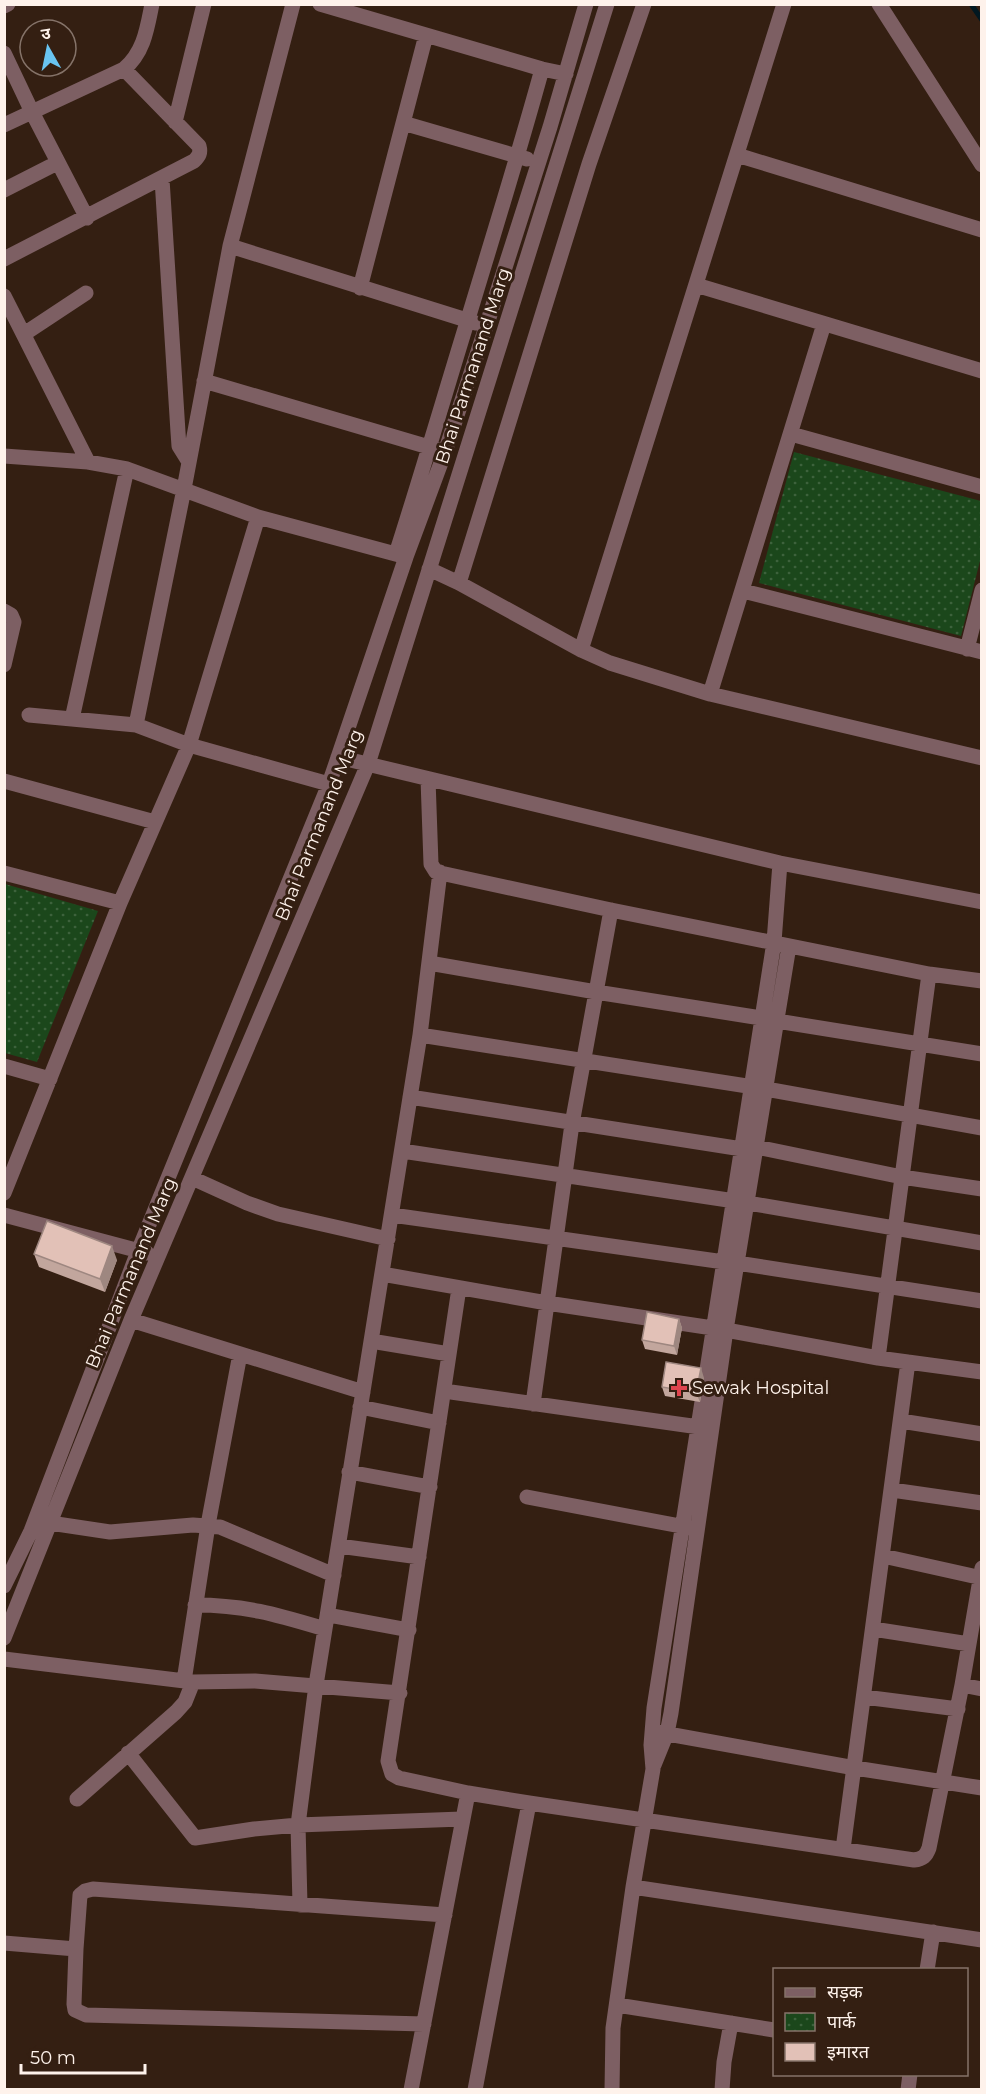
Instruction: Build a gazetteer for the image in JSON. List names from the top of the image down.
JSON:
{
  "streets": {
    "street": ["Bhai Parmanand Marg"]
  },
  "places": {
    "health": ["Sewak Hospital"]
  },
  "legend": ["सड़क", "पार्क", "इमारत"],
  "scale_bar": "50 m",
  "north": "top"
}
